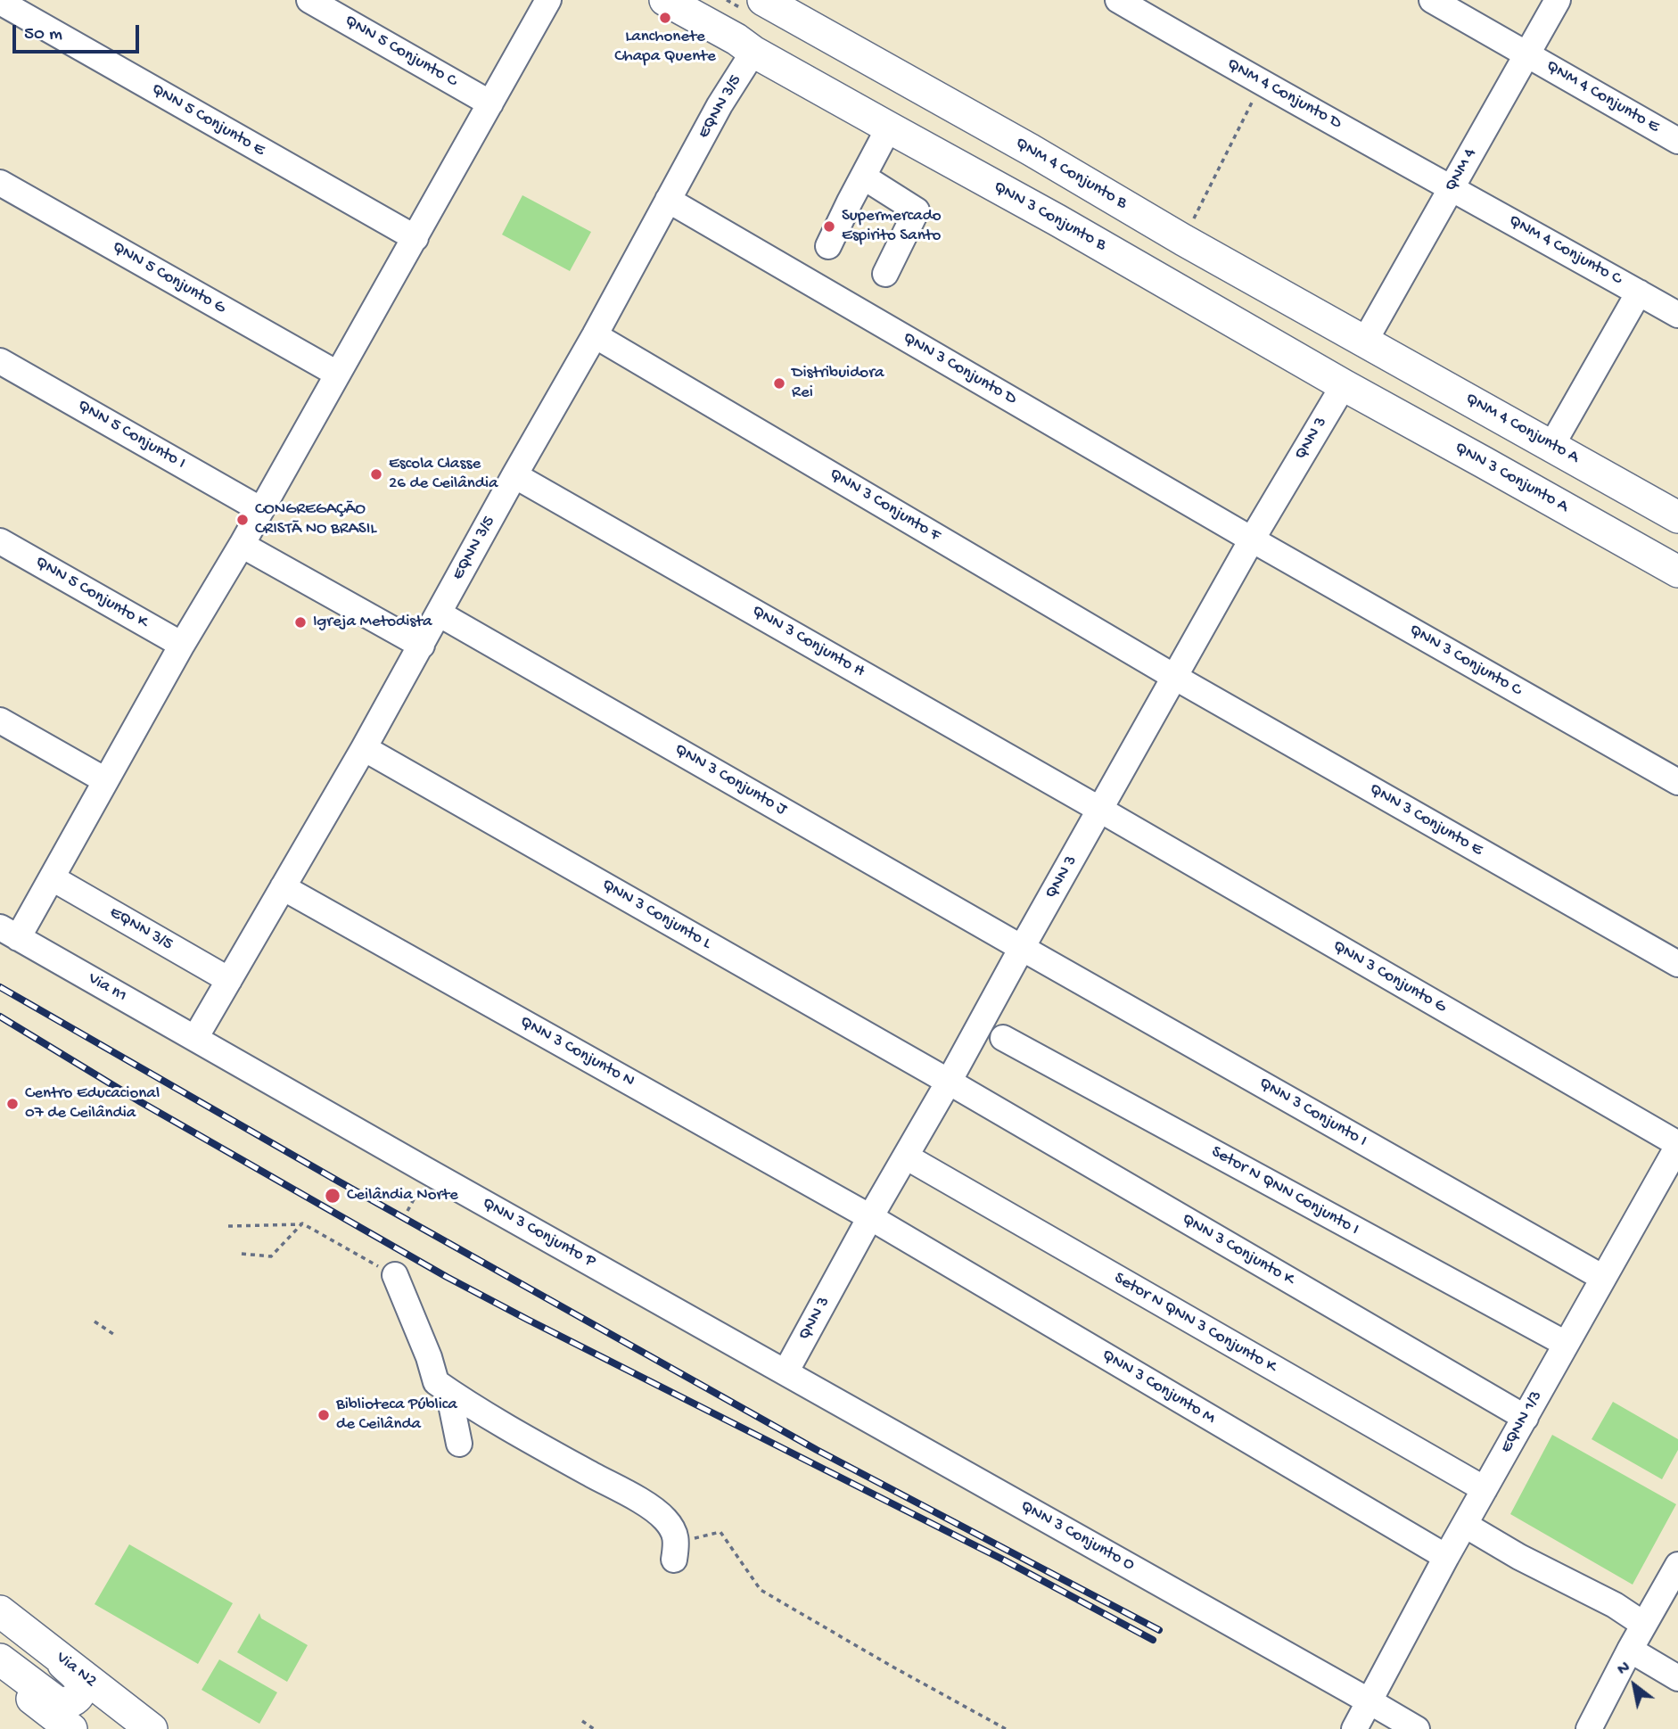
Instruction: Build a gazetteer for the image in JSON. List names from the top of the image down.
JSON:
{
  "streets": {
    "main road": [
      "QNM 4 Conjunto B",
      "QNN 3 Conjunto B",
      "QNM 4 Conjunto A",
      "QNN 3 Conjunto A",
      "Via N2"
    ],
    "street": [
      "QNN 5 Conjunto C",
      "QNM 4 Conjunto D",
      "QNM 4 Conjunto E",
      "EQNN 3/5",
      "QNN 5 Conjunto E",
      "QNM 4",
      "QNM 4 Conjunto C",
      "QNN 5 Conjunto G",
      "QNN 3 Conjunto D",
      "QNN 5 Conjunto I",
      "QNN 3",
      "QNN 3 Conjunto F",
      "QNN 5 Conjunto K",
      "QNN 3 Conjunto H",
      "QNN 3 Conjunto C",
      "QNN 3 Conjunto J",
      "QNN 3 Conjunto E",
      "QNN 3 Conjunto L",
      "QNN 3 Conjunto G",
      "Via n1",
      "QNN 3 Conjunto N",
      "QNN 3 Conjunto I",
      "Setor N QNN Conjunto I",
      "QNN 3 Conjunto P",
      "QNN 3 Conjunto K",
      "Setor N QNN 3 Conjunto K",
      "QNN 3 Conjunto M",
      "EQNN 1/3",
      "QNN 3 Conjunto O"
    ]
  },
  "crossings": [
    ["QNM 4 Conjunto D", "QNM 4"],
    ["QNM 4 Conjunto D", "QNM 4 Conjunto C"],
    ["QNM 4 Conjunto E", "QNM 4"],
    ["EQNN 3/5", "QNN 3 Conjunto B"],
    ["EQNN 3/5", "QNN 3 Conjunto D"],
    ["EQNN 3/5", "QNN 3 Conjunto F"],
    ["EQNN 3/5", "QNN 3 Conjunto H"],
    ["EQNN 3/5", "QNN 3 Conjunto J"],
    ["EQNN 3/5", "QNN 3 Conjunto L"],
    ["EQNN 3/5", "Via n1"],
    ["EQNN 3/5", "QNN 3 Conjunto N"],
    ["EQNN 3/5", "QNN 3 Conjunto P"],
    ["QNM 4", "QNM 4 Conjunto B"],
    ["QNM 4", "QNM 4 Conjunto C"],
    ["QNM 4", "QNM 4 Conjunto A"],
    ["QNM 4 Conjunto B", "QNM 4 Conjunto A"],
    ["QNN 3 Conjunto B", "QNN 3"],
    ["QNN 3 Conjunto B", "QNN 3 Conjunto A"],
    ["QNN 3 Conjunto D", "QNN 3"],
    ["QNN 3 Conjunto D", "QNN 3 Conjunto C"],
    ["QNN 3", "QNN 3 Conjunto A"],
    ["QNN 3", "QNN 3 Conjunto F"],
    ["QNN 3", "QNN 3 Conjunto H"],
    ["QNN 3", "QNN 3 Conjunto C"],
    ["QNN 3", "QNN 3 Conjunto J"],
    ["QNN 3", "QNN 3 Conjunto E"],
    ["QNN 3", "QNN 3 Conjunto L"],
    ["QNN 3", "QNN 3 Conjunto G"],
    ["QNN 3", "QNN 3 Conjunto N"],
    ["QNN 3", "QNN 3 Conjunto I"],
    ["QNN 3", "QNN 3 Conjunto P"],
    ["QNN 3", "QNN 3 Conjunto K"],
    ["QNN 3", "Setor N QNN 3 Conjunto K"],
    ["QNN 3", "QNN 3 Conjunto M"],
    ["QNN 3", "QNN 3 Conjunto O"],
    ["QNN 3 Conjunto F", "QNN 3 Conjunto E"],
    ["QNN 3 Conjunto H", "QNN 3 Conjunto G"],
    ["QNN 3 Conjunto J", "QNN 3 Conjunto I"],
    ["QNN 3 Conjunto L", "QNN 3 Conjunto K"],
    ["QNN 3 Conjunto G", "EQNN 1/3"],
    ["Via n1", "QNN 3 Conjunto P"],
    ["QNN 3 Conjunto N", "QNN 3 Conjunto M"],
    ["QNN 3 Conjunto I", "EQNN 1/3"],
    ["Setor N QNN Conjunto I", "EQNN 1/3"],
    ["QNN 3 Conjunto P", "QNN 3 Conjunto O"],
    ["QNN 3 Conjunto K", "EQNN 1/3"],
    ["Setor N QNN 3 Conjunto K", "EQNN 1/3"],
    ["QNN 3 Conjunto M", "EQNN 1/3"],
    ["EQNN 1/3", "QNN 3 Conjunto O"]
  ],
  "places": [
    "Lanchonete Chapa Quente",
    "Supermercado Espirito Santo",
    "Distribuidora Rei",
    "Escola Classe 26 de Ceilândia",
    "CONGREGAÇÃO CRISTÃ NO BRASIL",
    "Igreja Metodista",
    "Centro Educacional 07 de Ceilândia",
    "Ceilândia Norte",
    "Biblioteca Pública de Ceilânda"
  ],
  "scale_bar": "50 m",
  "north": "top left"
}
